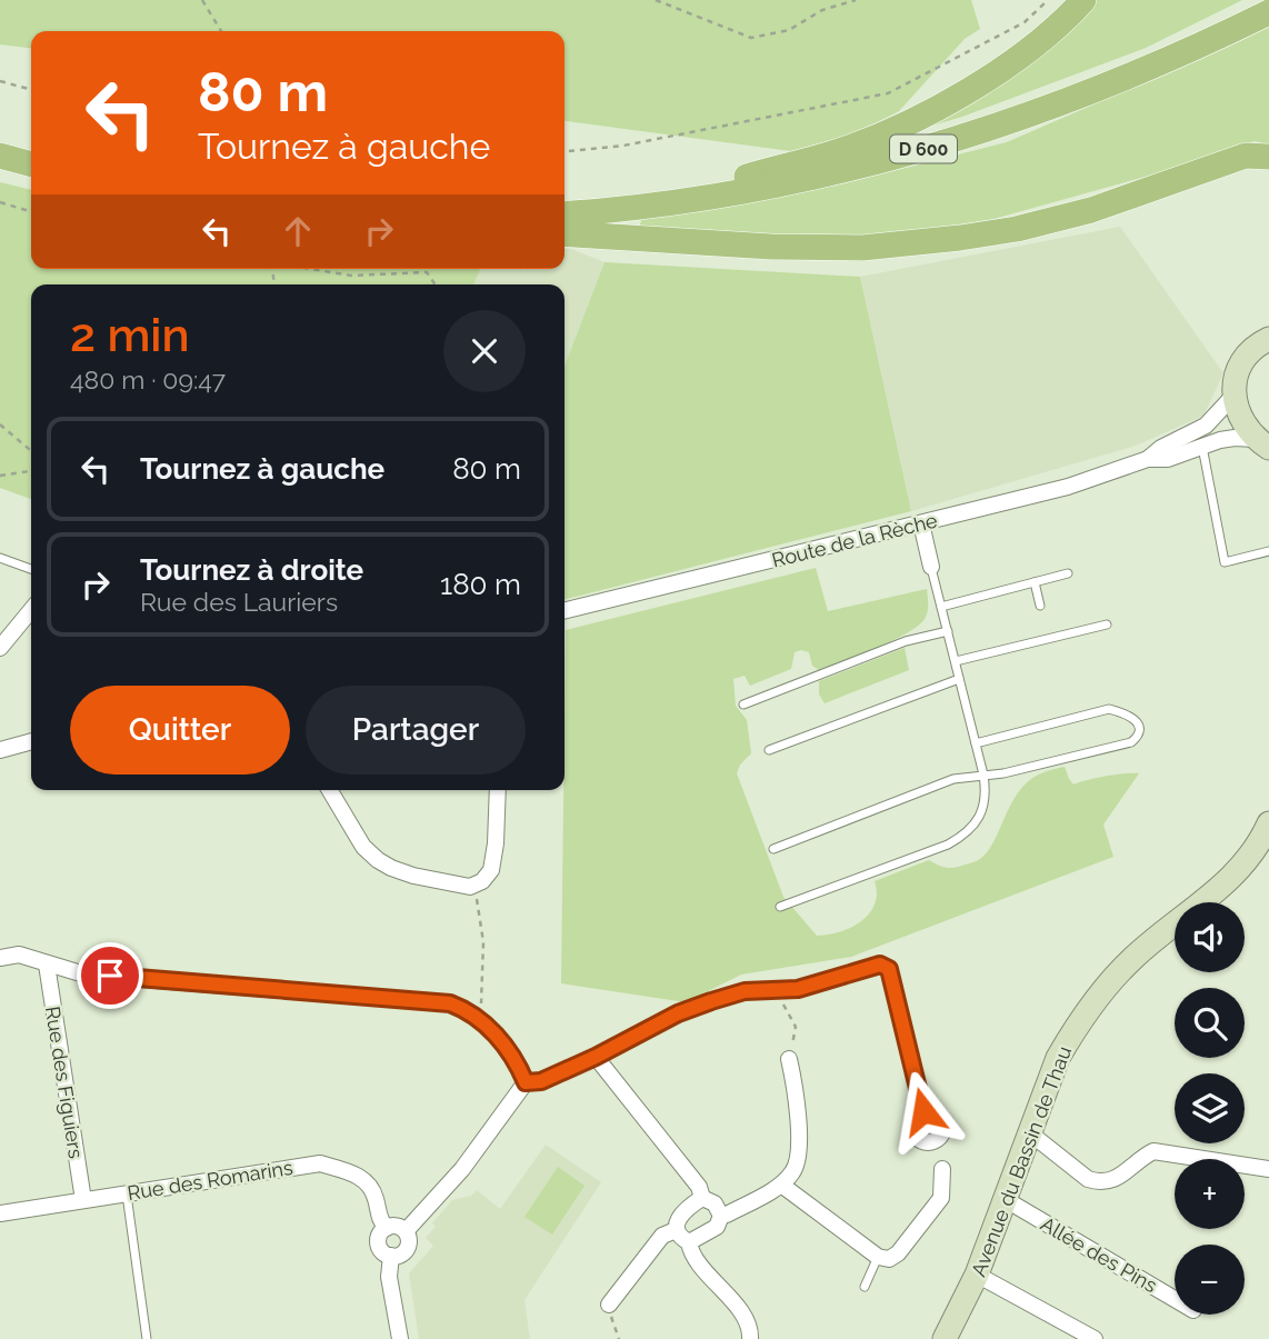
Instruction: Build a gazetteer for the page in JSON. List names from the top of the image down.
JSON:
{
  "streets": {
    "main road": ["D 600", "Avenue du Bassin de Thau"],
    "street": [
      "Route de la Rèche",
      "Rue des Figuiers",
      "Rue des Romarins",
      "Allée des Pins"
    ]
  },
  "crossings": [
    ["Rue des Figuiers", "Rue des Romarins"],
    ["Avenue du Bassin de Thau", "Allée des Pins"]
  ],
  "page": {
    "turn": ["80 m", "Tournez à gauche"],
    "heading": ["2 min", "480 m · 09:47"],
    "list": [
      {
        "name": "Tournez à gauche",
        "value": "80 m"
      },
      {
        "name": "Tournez à droite",
        "note": "Rue des Lauriers",
        "value": "180 m"
      }
    ],
    "buttons": ["Quitter", "Partager"],
    "map_buttons": ["+", "−"]
  }
}
